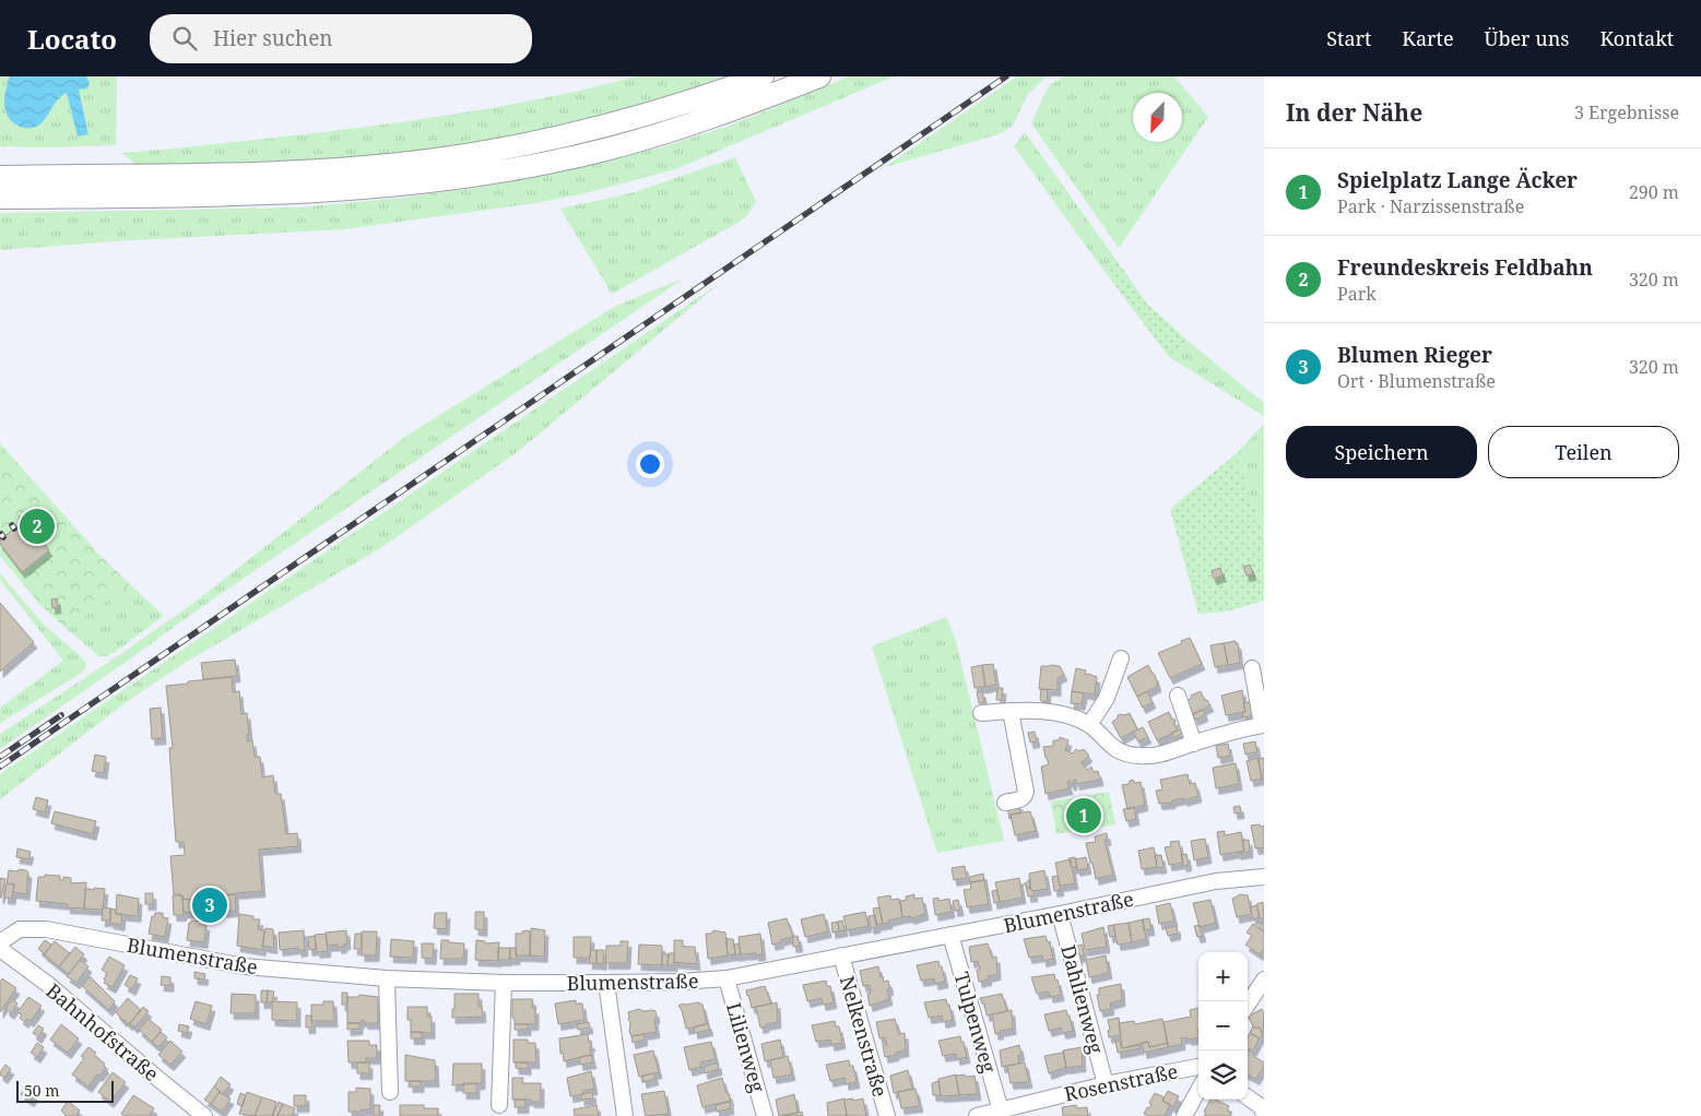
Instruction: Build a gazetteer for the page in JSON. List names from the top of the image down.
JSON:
{
  "streets": {
    "street": [
      "Blumenstraße",
      "Dahlienweg",
      "Tulpenweg",
      "Bahnhofstraße",
      "Nelkenstraße",
      "Lilienweg",
      "Rosenstraße"
    ]
  },
  "crossings": [
    ["Blumenstraße", "Dahlienweg"],
    ["Blumenstraße", "Tulpenweg"],
    ["Blumenstraße", "Nelkenstraße"],
    ["Blumenstraße", "Lilienweg"],
    ["Dahlienweg", "Rosenstraße"],
    ["Tulpenweg", "Rosenstraße"]
  ],
  "scale_bar": "50 m",
  "north": "bottom left",
  "page": {
    "header": "Locato",
    "search": "Hier suchen",
    "nav": [
      "Start",
      "Karte",
      "Über uns",
      "Kontakt"
    ],
    "heading": ["In der Nähe", "3 Ergebnisse"],
    "list": [
      {
        "mark": "1",
        "name": "Spielplatz Lange Äcker",
        "note": "Park · Narzissenstraße",
        "value": "290 m"
      },
      {
        "mark": "2",
        "name": "Freundeskreis Feldbahn",
        "note": "Park",
        "value": "320 m"
      },
      {
        "mark": "3",
        "name": "Blumen Rieger",
        "note": "Ort · Blumenstraße",
        "value": "320 m"
      }
    ],
    "buttons": ["Speichern", "Teilen"],
    "pins": ["2", "1", "3"],
    "map_buttons": ["+", "−"],
    "scale": "50 m"
  }
}
